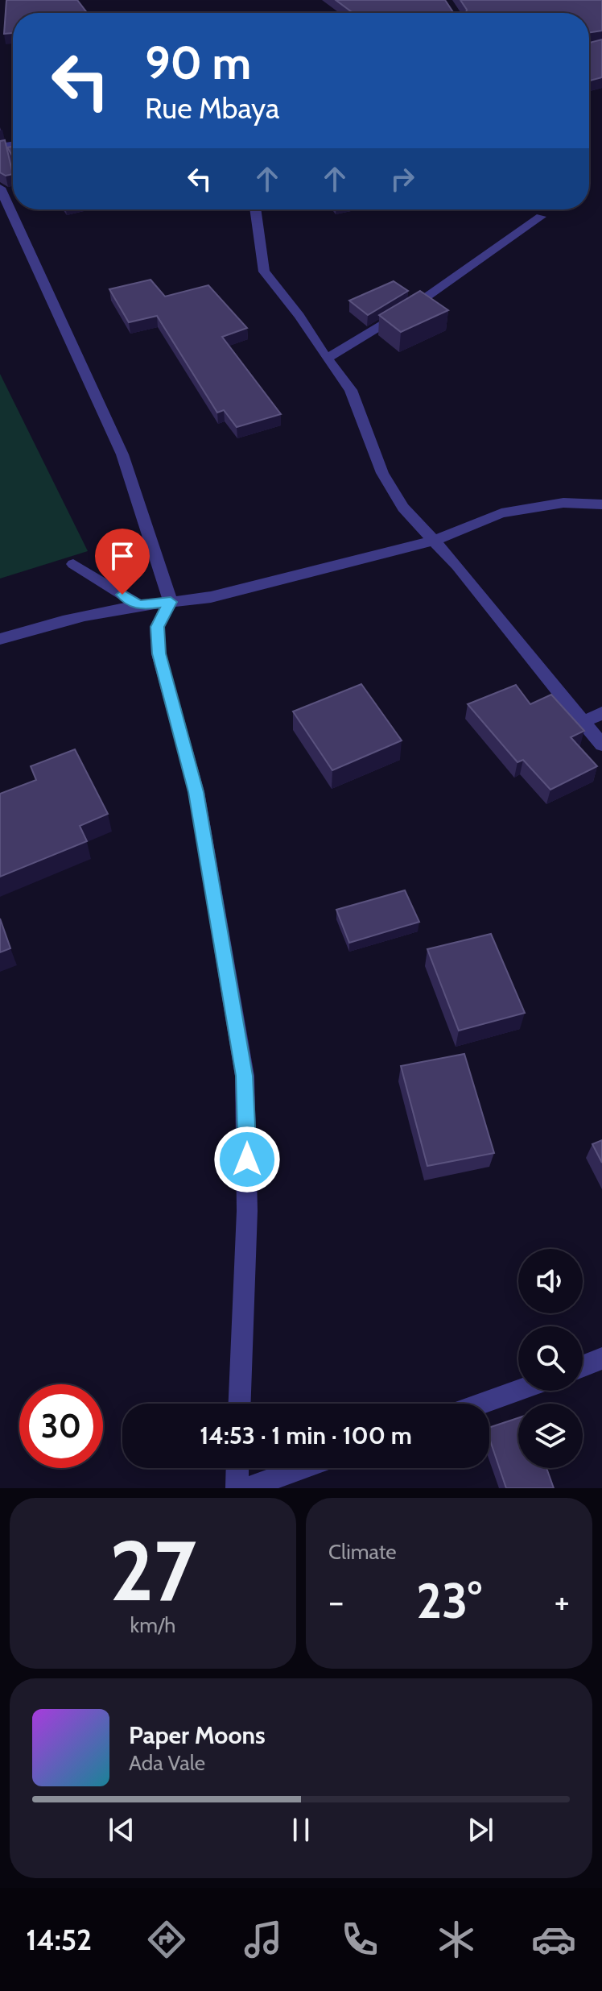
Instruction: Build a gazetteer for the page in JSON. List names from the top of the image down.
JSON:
{
  "page": {
    "turn": ["90 m", "Rue Mbaya"],
    "limit": "30",
    "trip": "14:53 · 1 min · 100 m",
    "tile": [
      ["27", "km/h"],
      "Climate"
    ],
    "heat": ["−", "23°", "+"],
    "song": ["Paper Moons", "Ada Vale"],
    "tabs": "14:52"
  }
}
